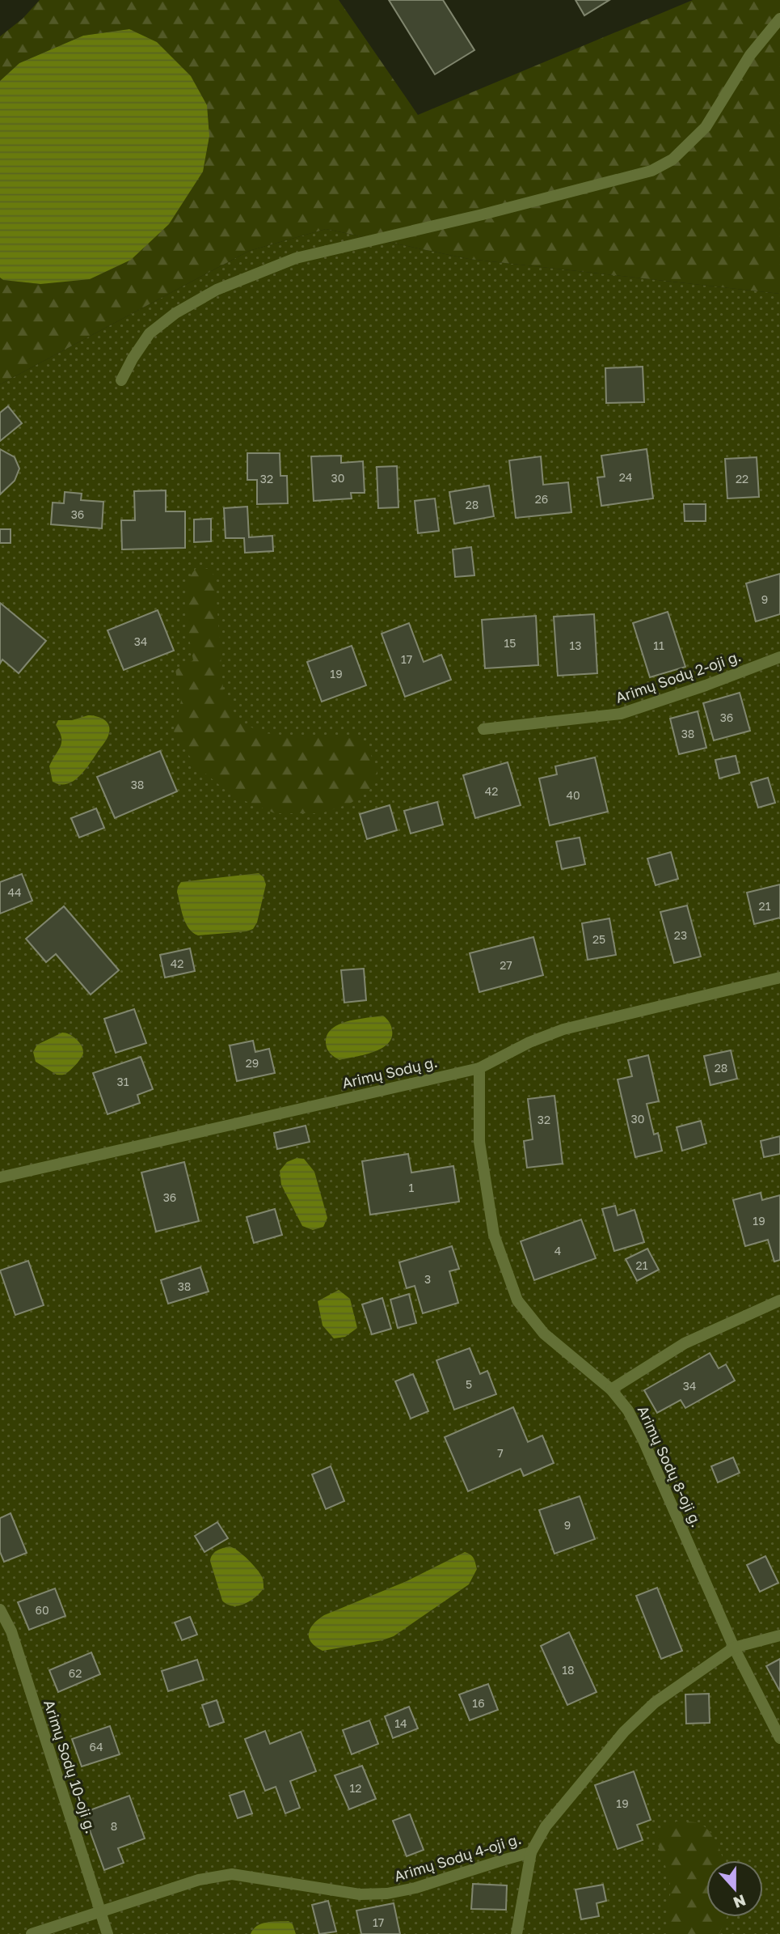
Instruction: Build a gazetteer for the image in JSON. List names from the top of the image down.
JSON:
{
  "streets": {
    "street": [
      "Arimų Sodų 2-oji g.",
      "Arimų Sodų g.",
      "Arimų Sodų 8-oji g.",
      "Arimų Sodų 10-oji g.",
      "Arimų Sodų 4-oji g."
    ]
  },
  "crossings": [
    ["Arimų Sodų g.", "Arimų Sodų 8-oji g."],
    ["Arimų Sodų 8-oji g.", "Arimų Sodų 4-oji g."],
    ["Arimų Sodų 10-oji g.", "Arimų Sodų 4-oji g."]
  ],
  "house_numbers": [
    "24",
    "30",
    "32",
    "22",
    "26",
    "28",
    "36",
    "9",
    "34",
    "15",
    "13",
    "11",
    "17",
    "19",
    "36",
    "38",
    "38",
    "42",
    "40",
    "44",
    "21",
    "23",
    "25",
    "42",
    "27",
    "29",
    "28",
    "31",
    "30",
    "32",
    "1",
    "36",
    "19",
    "4",
    "21",
    "3",
    "38",
    "5",
    "34",
    "7",
    "9",
    "60",
    "18",
    "62",
    "16",
    "14",
    "64",
    "12",
    "19",
    "8",
    "17"
  ],
  "north": "bottom"
}
